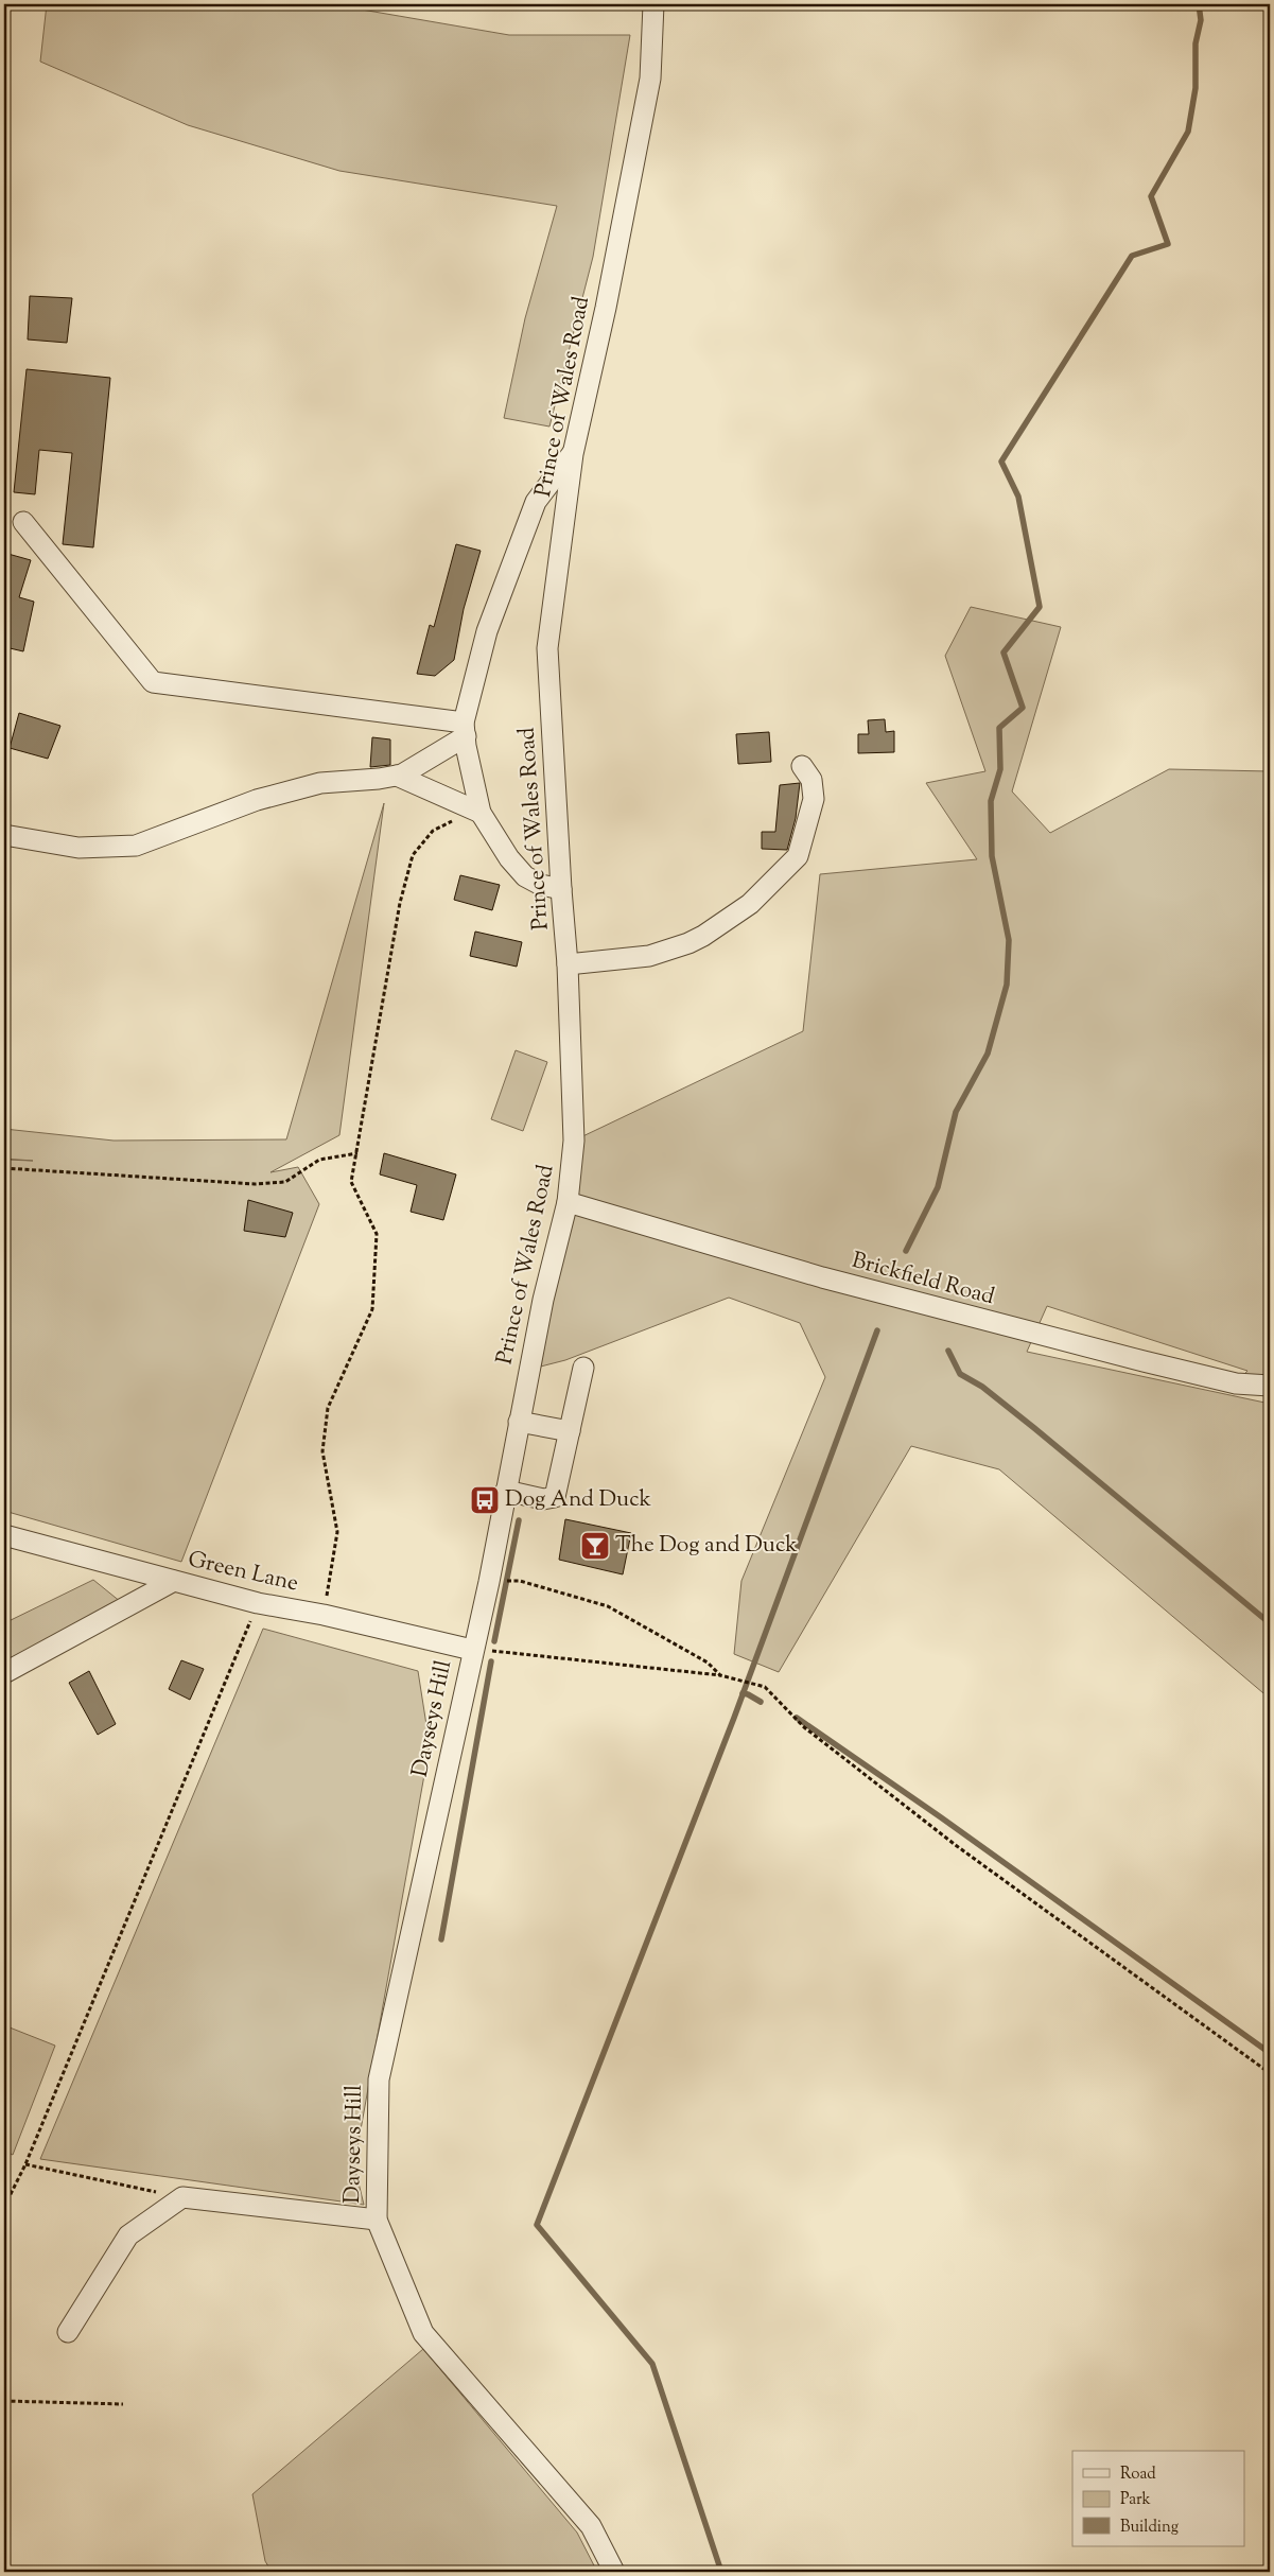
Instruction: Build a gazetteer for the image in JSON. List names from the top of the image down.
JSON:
{
  "streets": {
    "street": [
      "Prince of Wales Road",
      "Brickfield Road",
      "Green Lane",
      "Dayseys Hill"
    ]
  },
  "crossings": [
    ["Prince of Wales Road", "Brickfield Road"],
    ["Prince of Wales Road", "Green Lane"],
    ["Prince of Wales Road", "Dayseys Hill"],
    ["Green Lane", "Dayseys Hill"]
  ],
  "places": {
    "bus stop": ["Dog And Duck"],
    "bar": ["The Dog and Duck"]
  },
  "legend": ["Road", "Park", "Building"]
}
